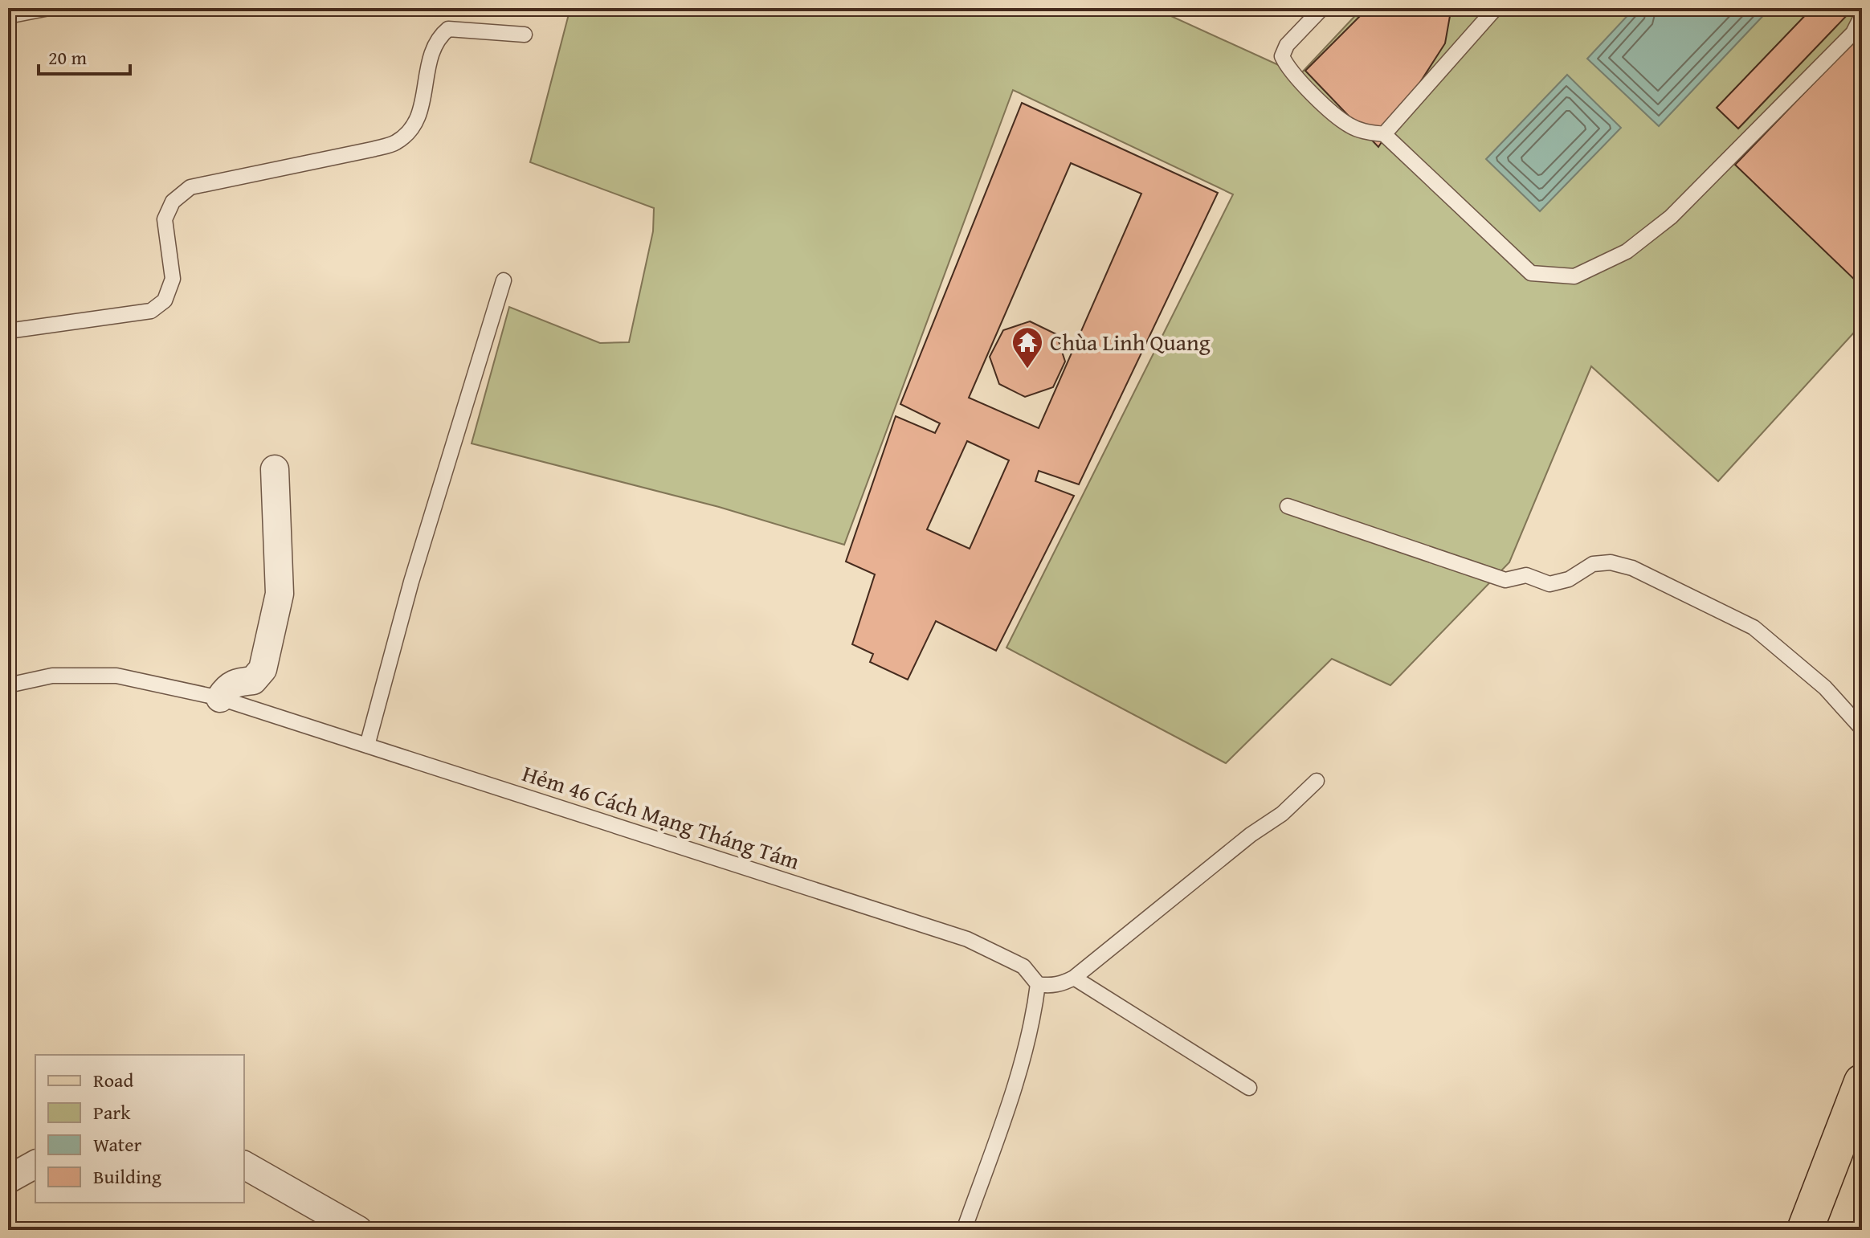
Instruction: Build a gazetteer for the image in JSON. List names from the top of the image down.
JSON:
{
  "streets": {
    "lane": ["Hẻm 46 Cách Mạng Tháng Tám"]
  },
  "places": {
    "temple": ["Chùa Linh Quang"]
  },
  "legend": [
    "Road",
    "Park",
    "Water",
    "Building"
  ],
  "scale_bar": "20 m"
}
